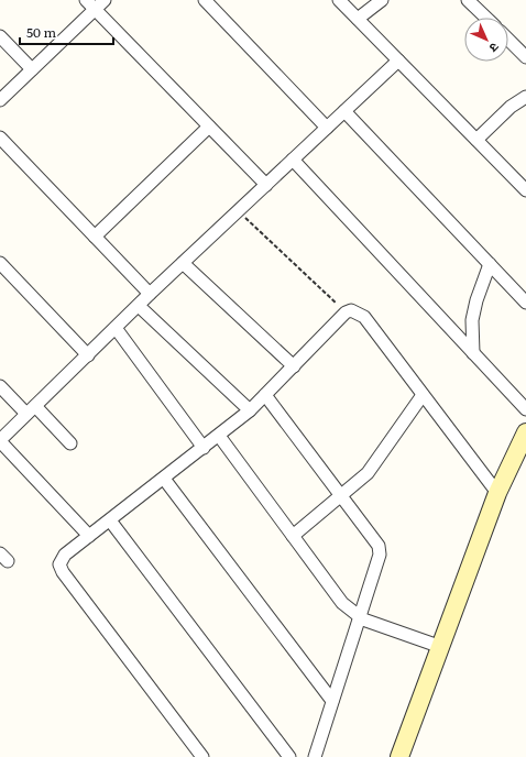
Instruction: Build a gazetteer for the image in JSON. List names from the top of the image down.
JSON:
{
  "scale_bar": "50 m",
  "north": "bottom right"
}
